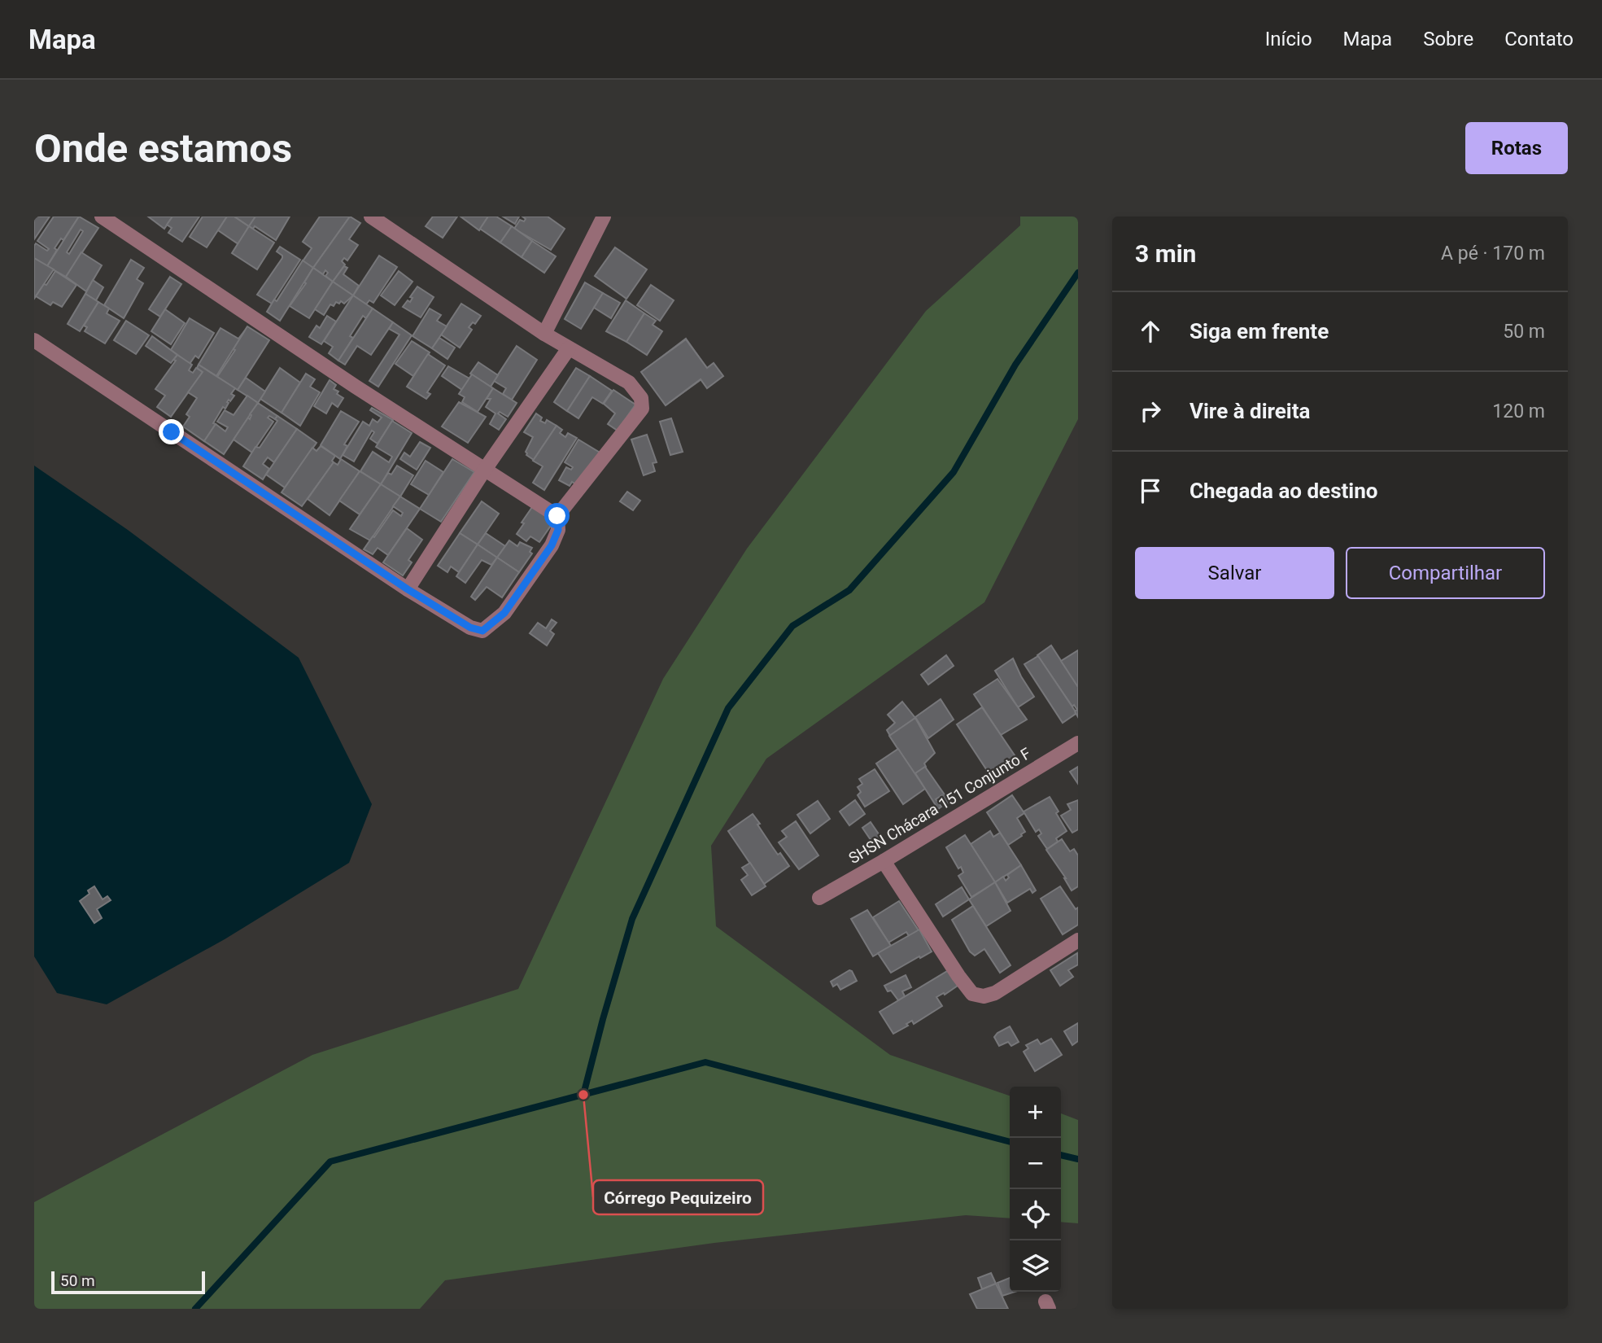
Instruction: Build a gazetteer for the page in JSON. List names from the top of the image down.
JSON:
{
  "streets": {
    "street": ["SHSN Chácara 151 Conjunto F"]
  },
  "places": ["Córrego Pequizeiro"],
  "scale_bar": "50 m",
  "page": {
    "header": "Mapa",
    "nav": [
      "Início",
      "Mapa",
      "Sobre",
      "Contato"
    ],
    "buttons": [
      "Rotas",
      ["Salvar", "Compartilhar"]
    ],
    "title": "Onde estamos",
    "heading": ["3 min", "A pé · 170 m"],
    "list": [
      ["Siga em frente", "50 m"],
      ["Vire à direita", "120 m"],
      "Chegada ao destino"
    ],
    "map_buttons": ["+", "−"],
    "scale": "50 m"
  }
}
